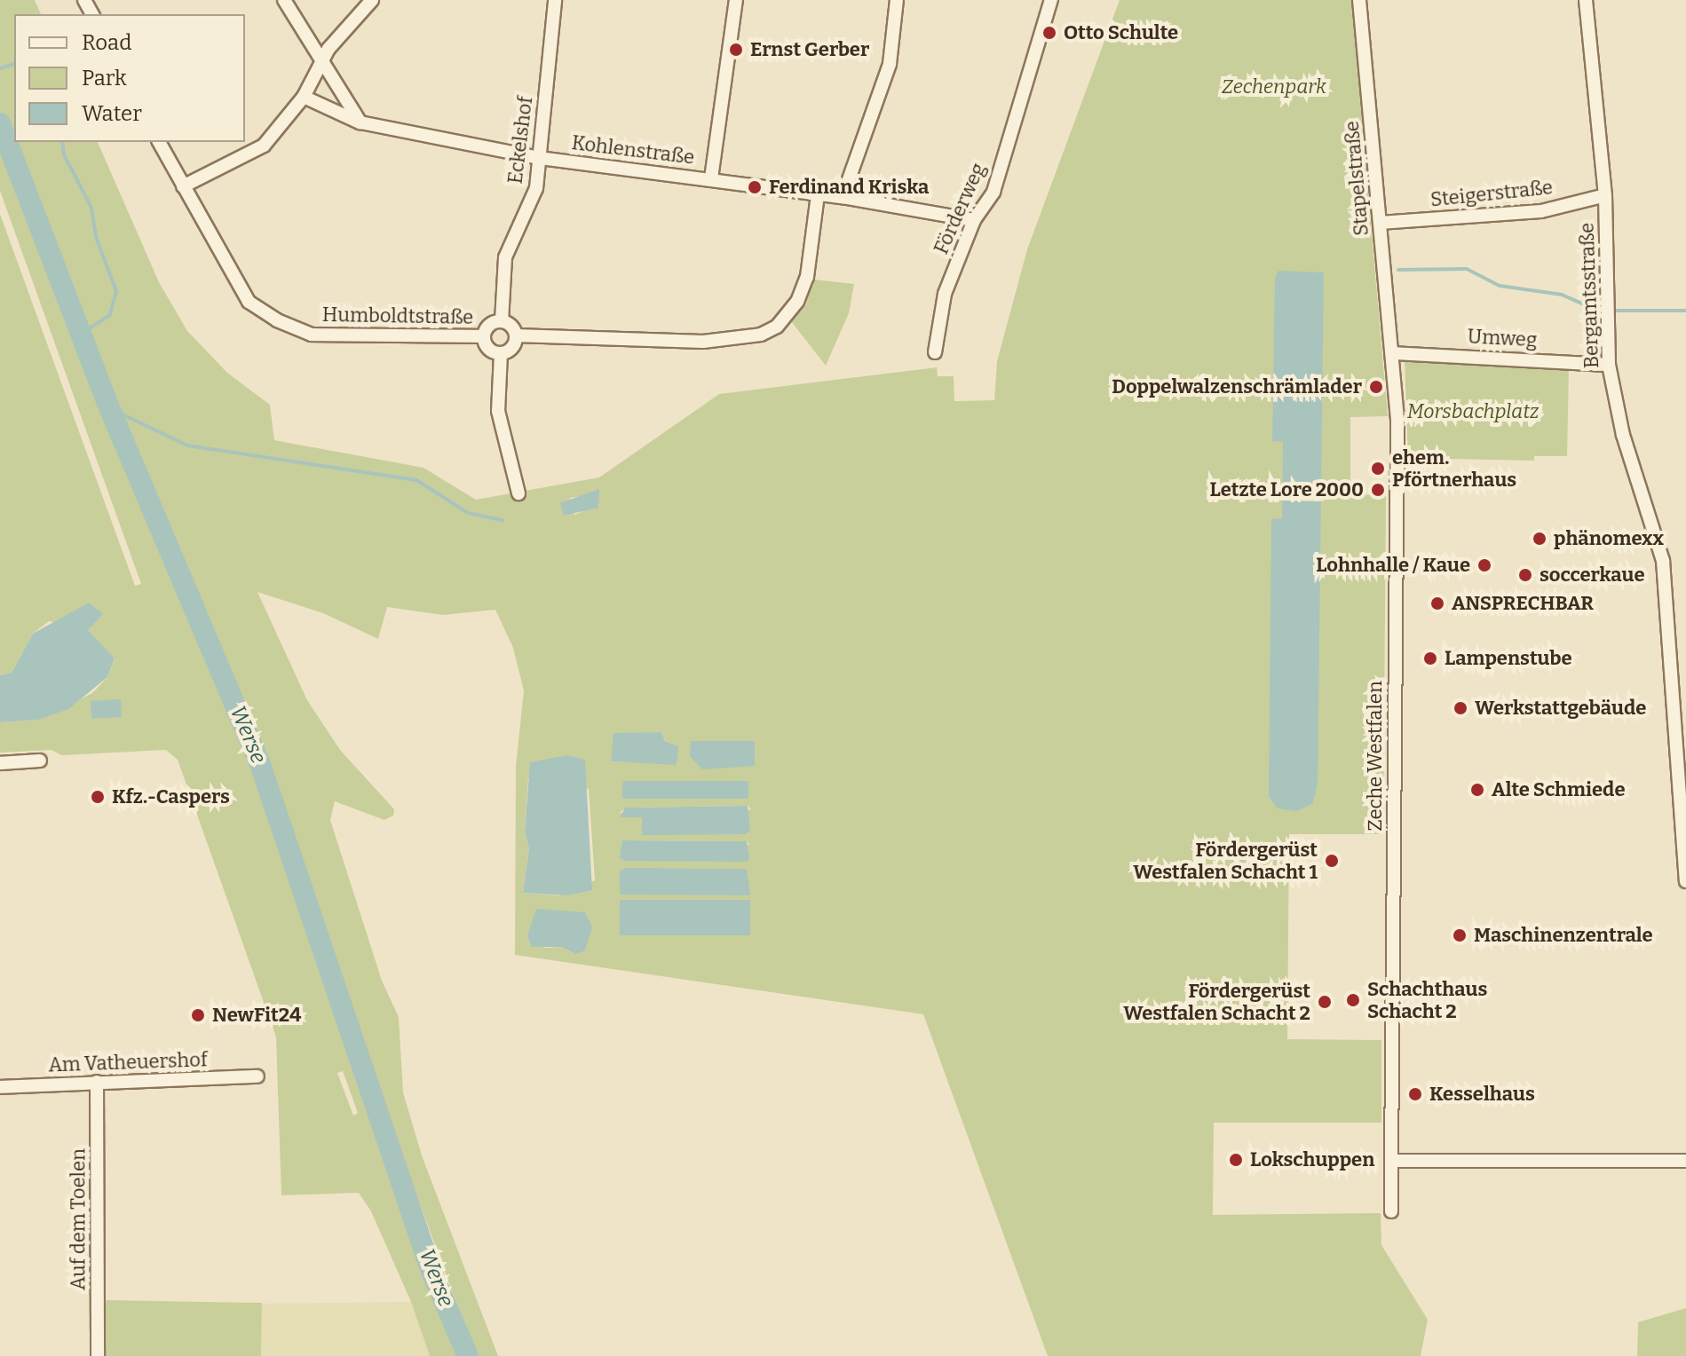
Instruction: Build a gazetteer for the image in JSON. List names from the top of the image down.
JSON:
{
  "streets": {
    "street": [
      "Eckelshof",
      "Kohlenstraße",
      "Stapelstraße",
      "Steigerstraße",
      "Förderweg",
      "Bergamtsstraße",
      "Humboldtstraße",
      "Umweg",
      "Zeche Westfalen",
      "Am Vatheuershof",
      "Auf dem Toelen"
    ]
  },
  "crossings": [
    ["Eckelshof", "Kohlenstraße"],
    ["Eckelshof", "Humboldtstraße"],
    ["Kohlenstraße", "Förderweg"],
    ["Stapelstraße", "Steigerstraße"],
    ["Stapelstraße", "Umweg"],
    ["Stapelstraße", "Zeche Westfalen"],
    ["Steigerstraße", "Bergamtsstraße"],
    ["Bergamtsstraße", "Umweg"],
    ["Umweg", "Zeche Westfalen"],
    ["Am Vatheuershof", "Auf dem Toelen"]
  ],
  "water": ["Werse"],
  "parks": ["Zechenpark", "Morsbachplatz"],
  "places": [
    "Otto Schulte",
    "Ernst Gerber",
    "Ferdinand Kriska",
    "Doppelwalzenschrämlader",
    "ehem. Pförtnerhaus",
    "Letzte Lore 2000",
    "phänomexx",
    "Lohnhalle / Kaue",
    "soccerkaue",
    "ANSPRECHBAR",
    "Lampenstube",
    "Werkstattgebäude",
    "Alte Schmiede",
    "Kfz.-Caspers",
    "Fördergerüst Westfalen Schacht 1",
    "Maschinenzentrale",
    "Schachthaus Schacht 2",
    "Fördergerüst Westfalen Schacht 2",
    "NewFit24",
    "Kesselhaus",
    "Lokschuppen"
  ],
  "legend": ["Road", "Park", "Water"]
}
